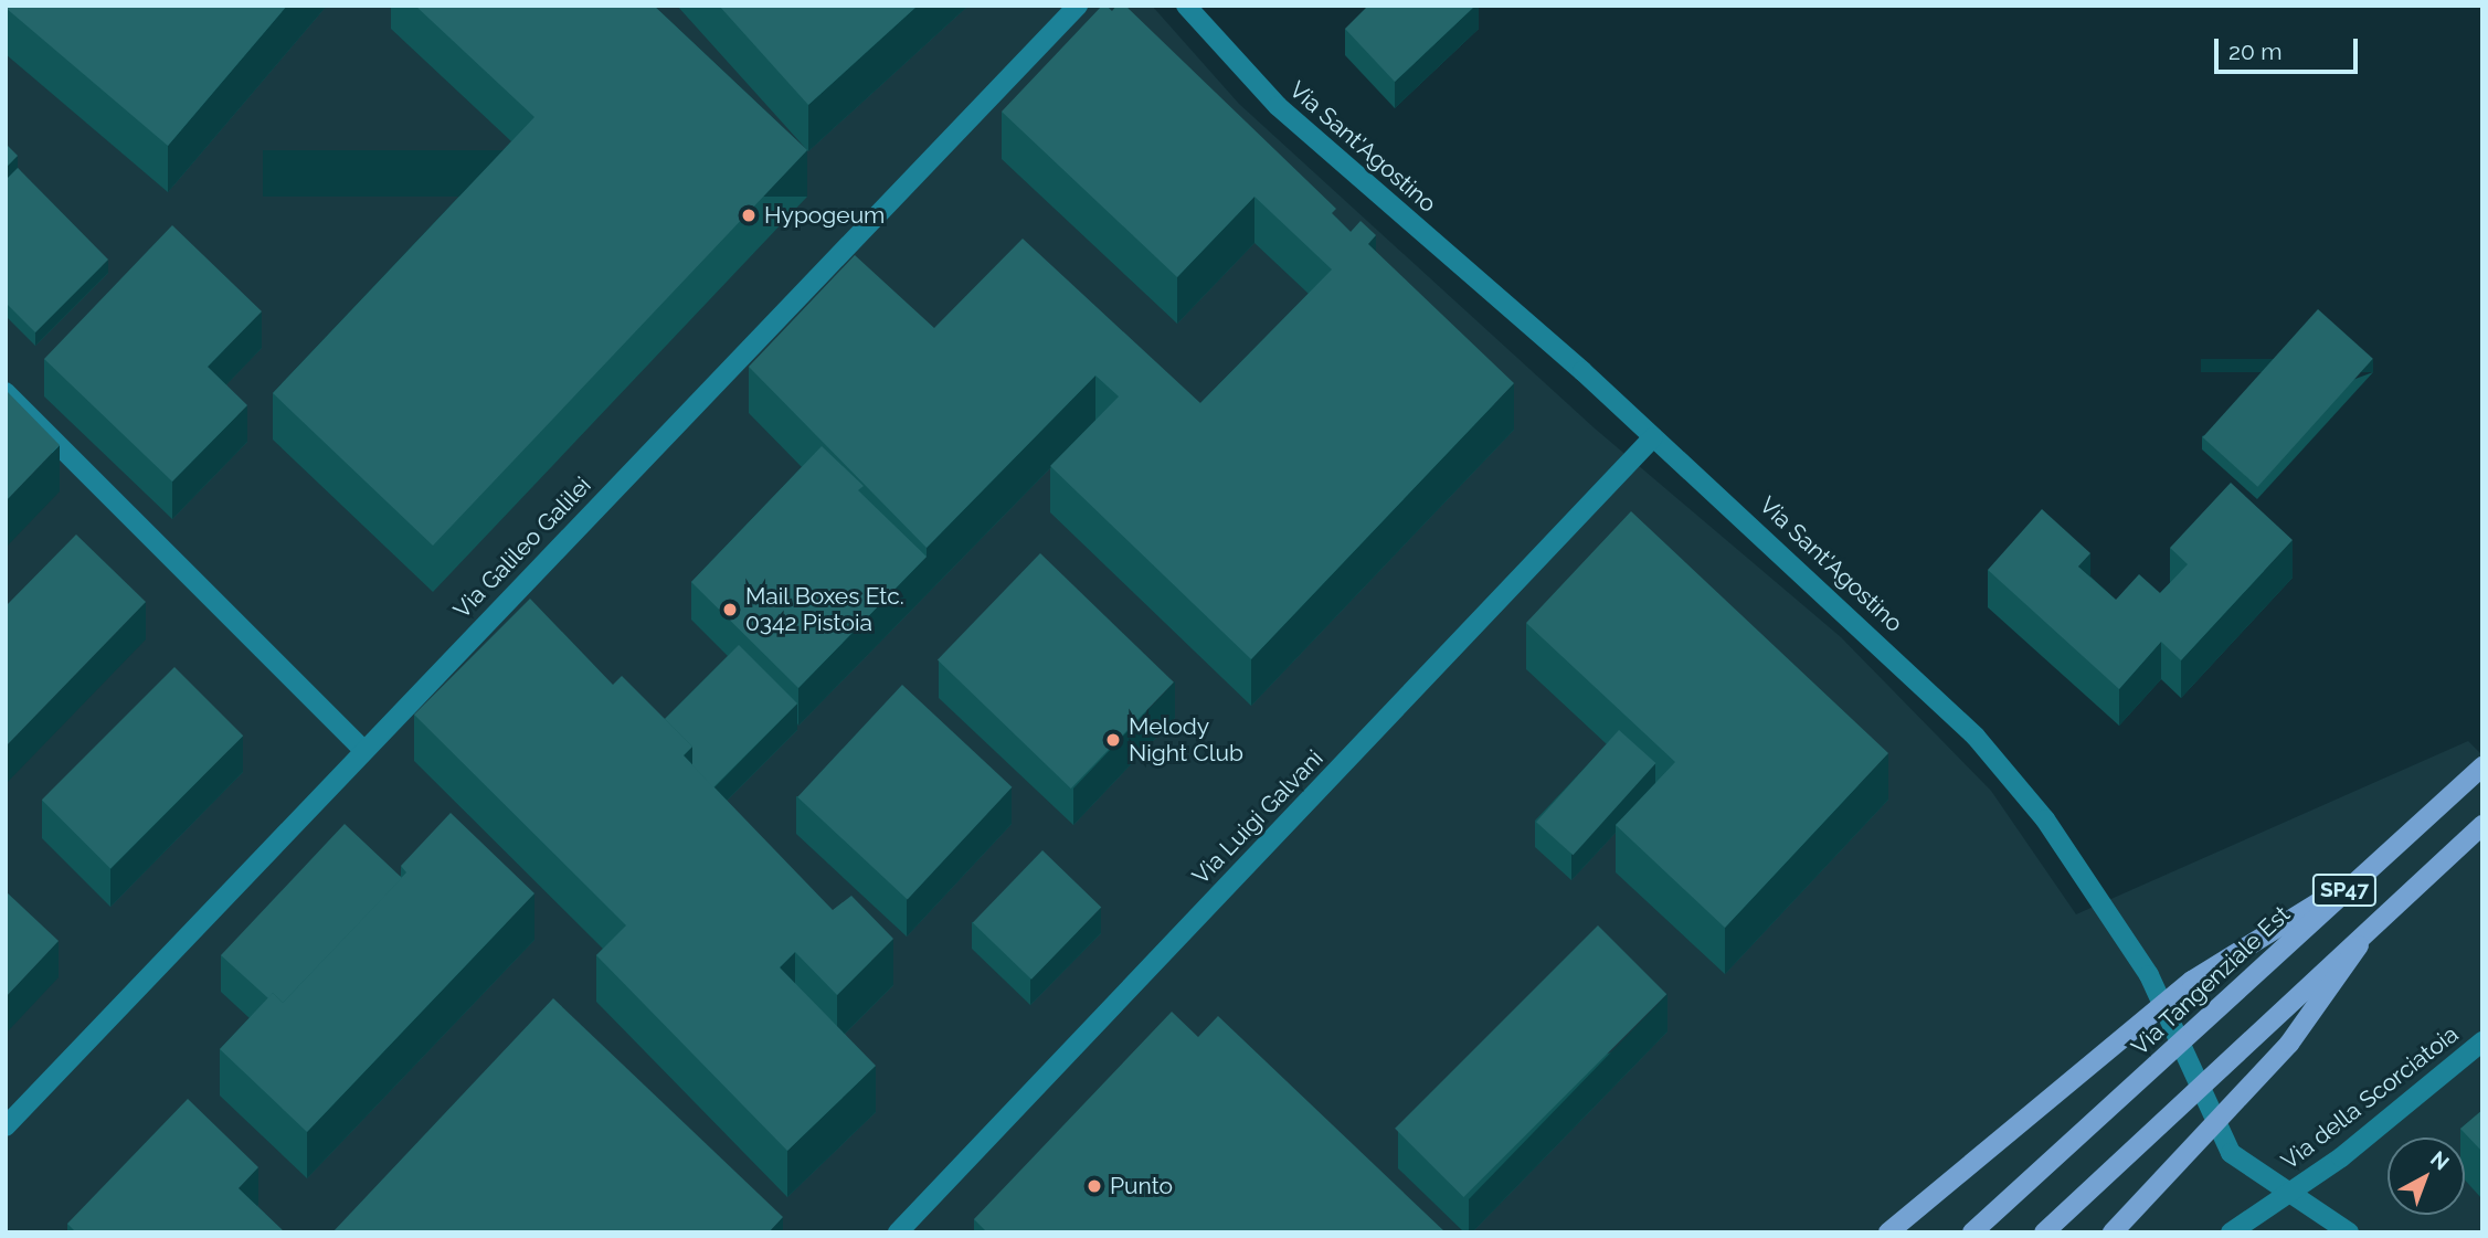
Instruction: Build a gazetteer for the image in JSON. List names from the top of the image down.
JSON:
{
  "streets": {
    "main road": ["SP47", "Via Tangenziale Est"],
    "street": [
      "Via Sant'Agostino",
      "Via Galileo Galilei",
      "Via Luigi Galvani",
      "Via della Scorciatoia"
    ]
  },
  "crossings": [
    ["Via Sant'Agostino", "Via Luigi Galvani"],
    ["Via Sant'Agostino", "Via della Scorciatoia"]
  ],
  "places": [
    "Hypogeum",
    "Mail Boxes Etc. 0342 Pistoia",
    "Melody Night Club",
    "Punto"
  ],
  "scale_bar": "20 m",
  "north": "top right"
}
